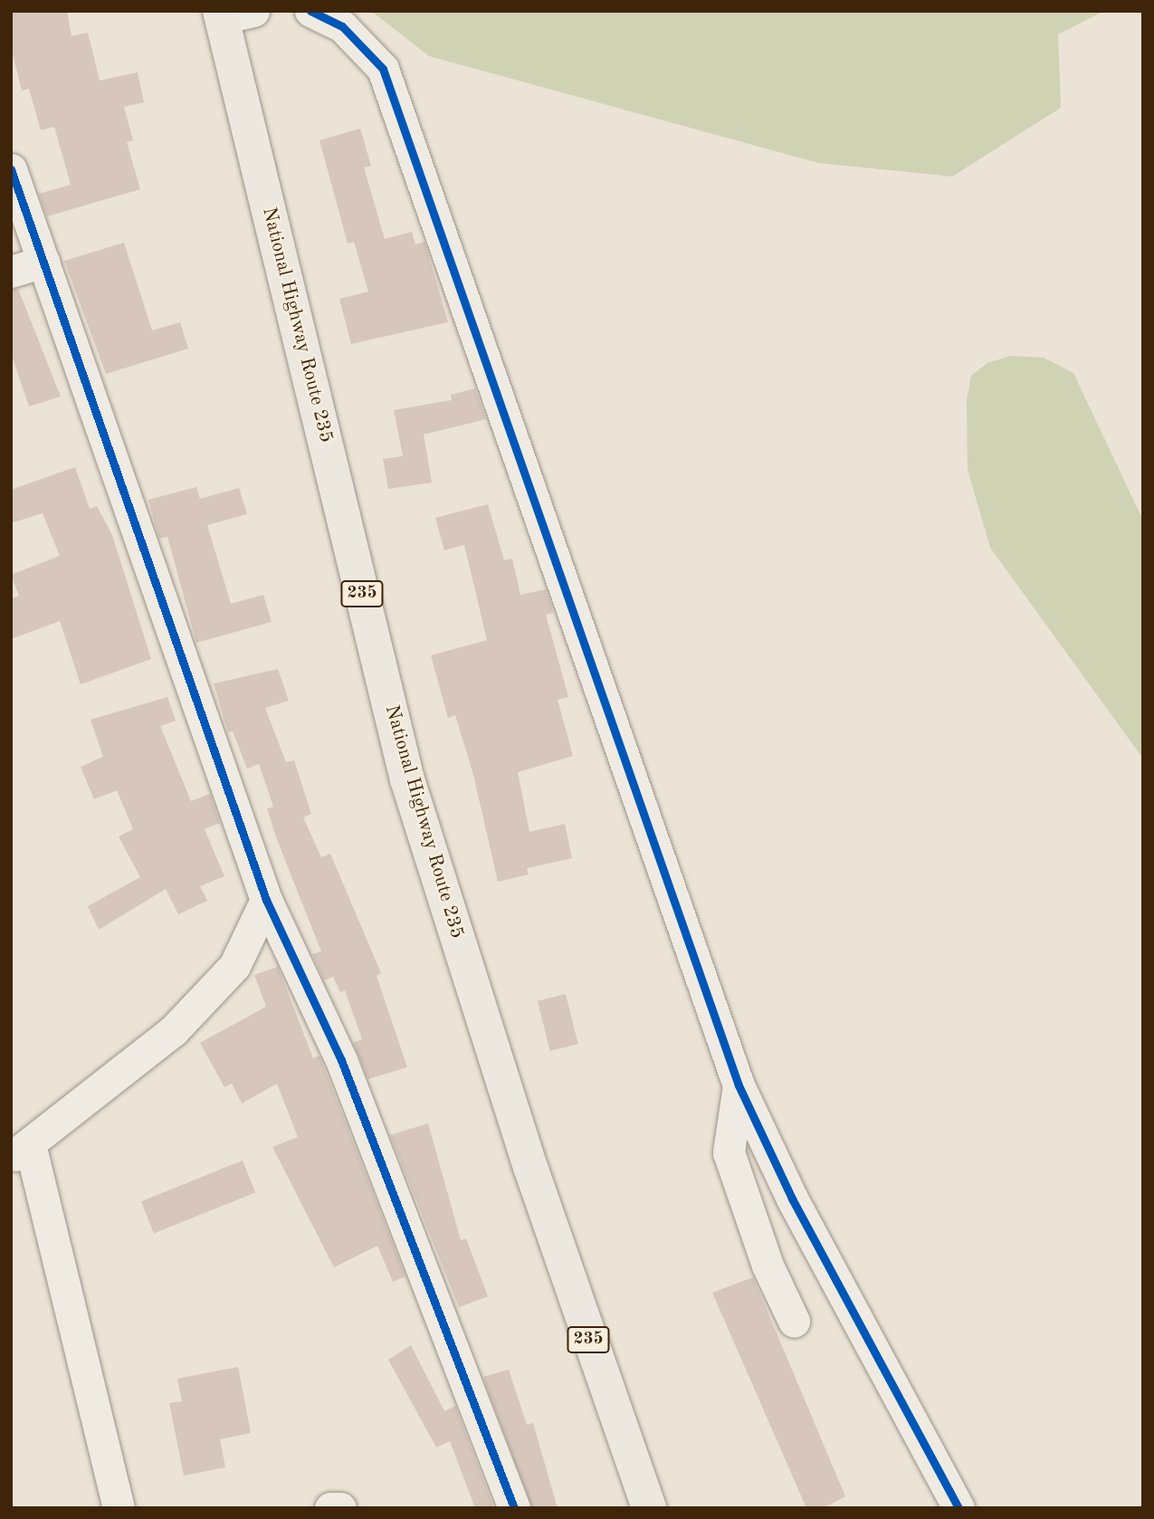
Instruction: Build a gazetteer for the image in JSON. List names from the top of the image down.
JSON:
{
  "streets": {
    "highway": ["National Highway Route 235", "235"]
  }
}
